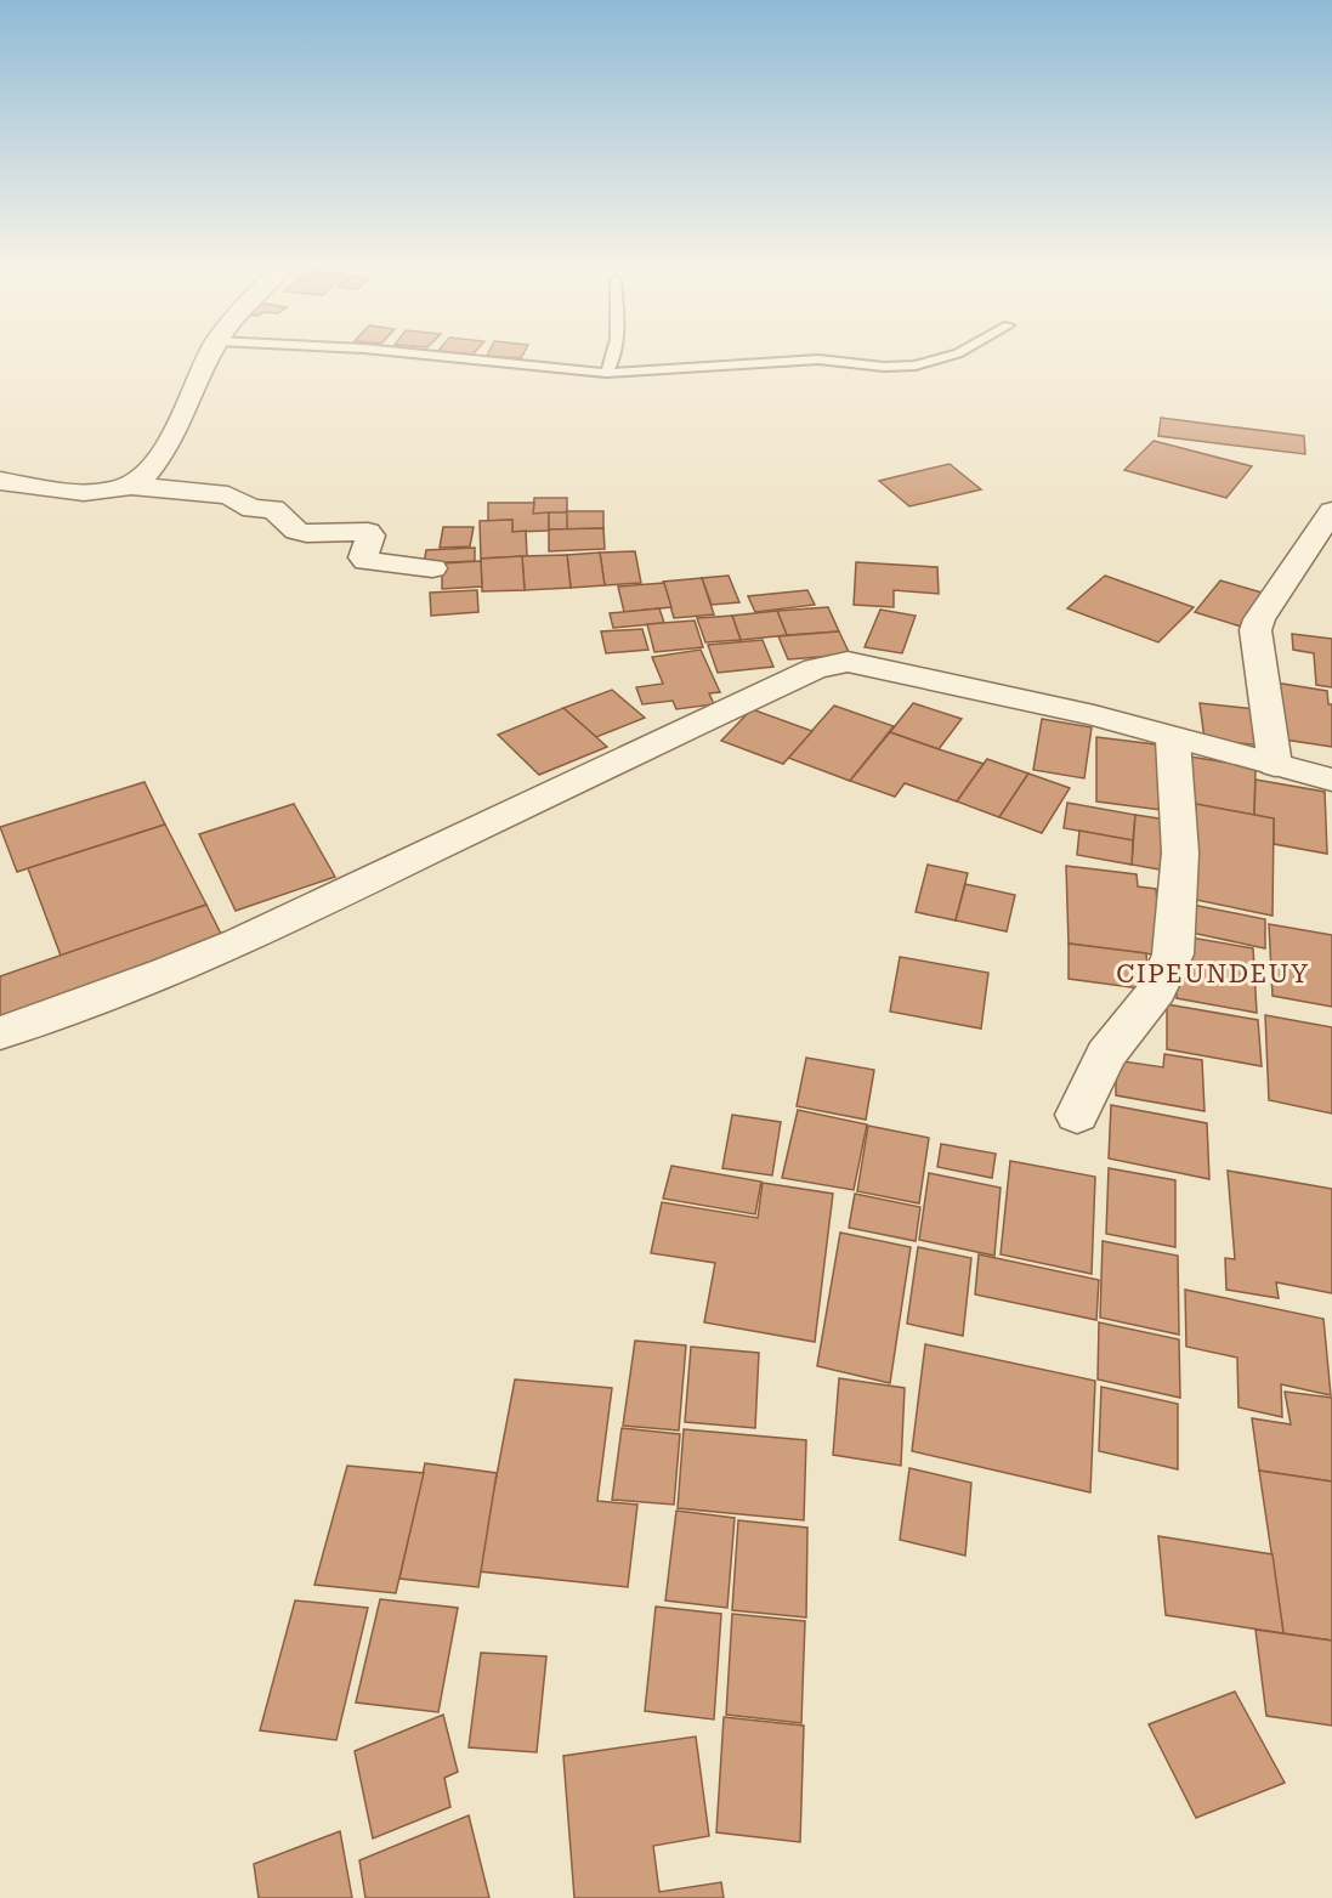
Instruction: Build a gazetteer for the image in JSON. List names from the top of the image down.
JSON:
{
  "districts": ["CIPEUNDEUY"]
}
